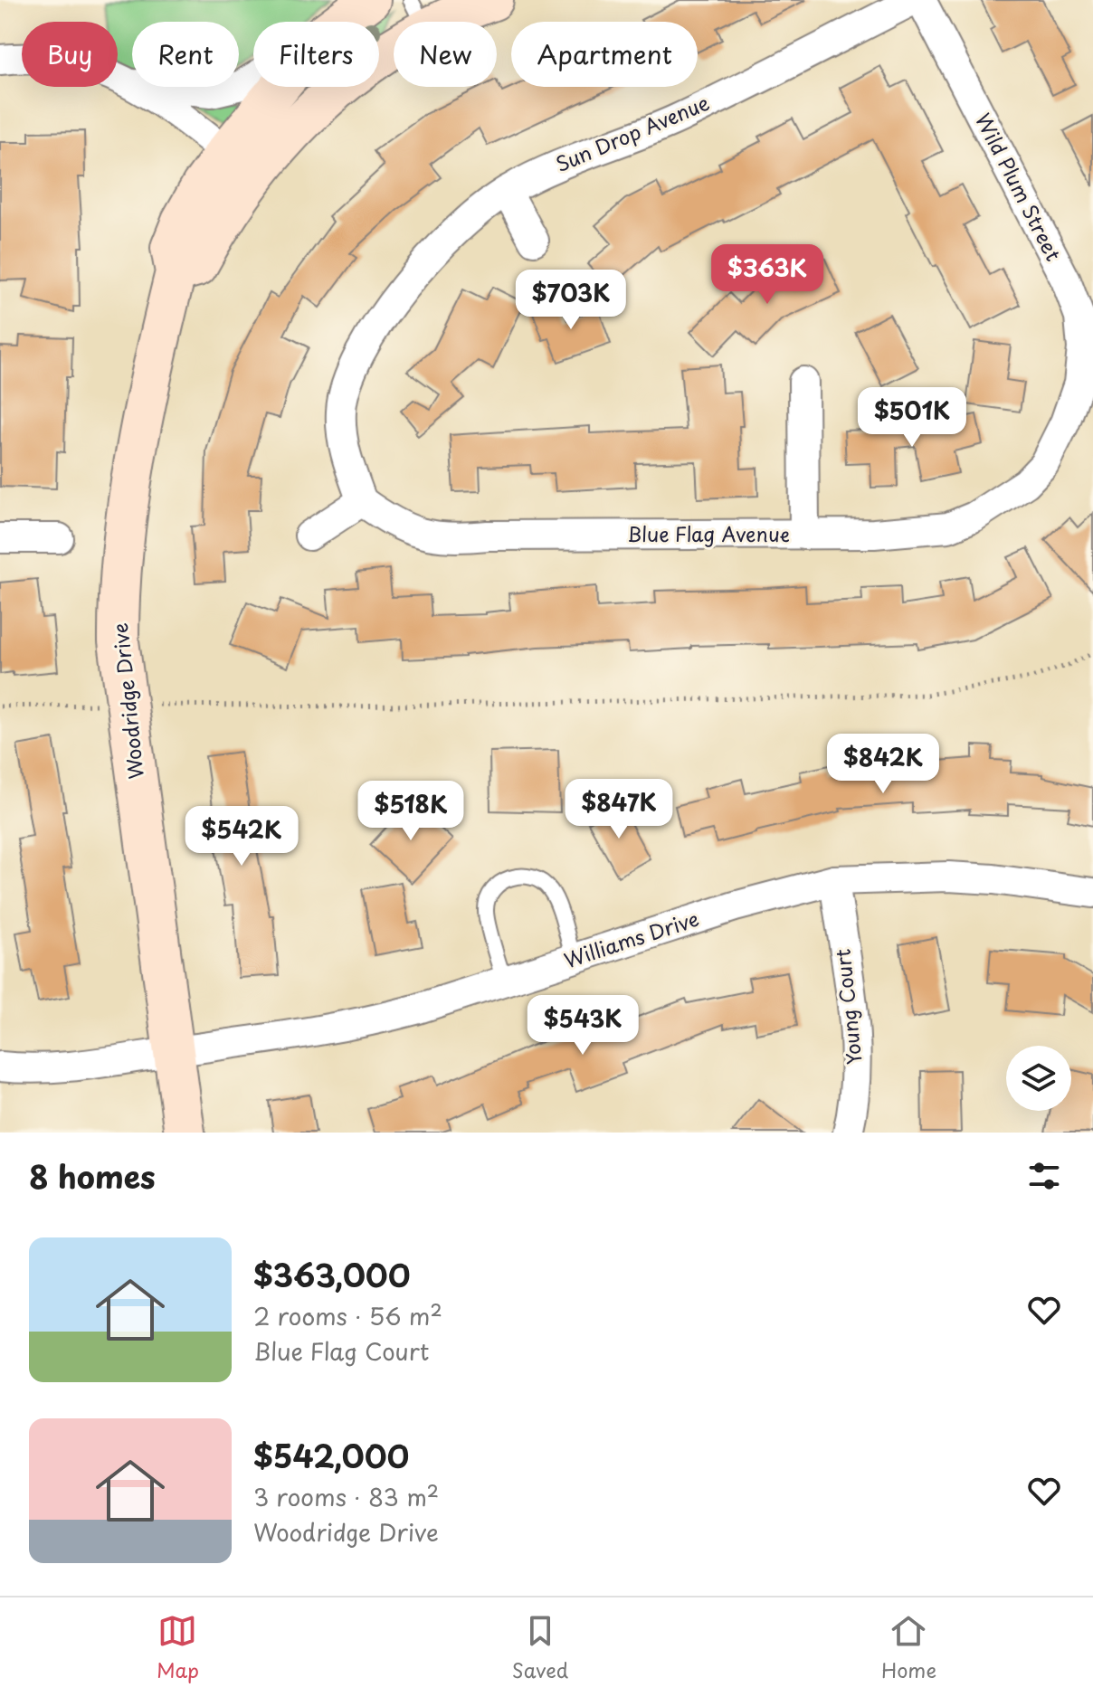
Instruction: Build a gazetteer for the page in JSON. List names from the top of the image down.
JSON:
{
  "streets": {
    "street": [
      "Sun Drop Avenue",
      "Wild Plum Street",
      "Blue Flag Avenue",
      "Woodridge Drive",
      "Williams Drive",
      "Young Court"
    ]
  },
  "crossings": [
    ["Sun Drop Avenue", "Blue Flag Avenue"],
    ["Wild Plum Street", "Blue Flag Avenue"],
    ["Woodridge Drive", "Williams Drive"],
    ["Williams Drive", "Young Court"]
  ],
  "page": {
    "chip": [
      "Buy",
      "Rent",
      "Filters",
      "New",
      "Apartment"
    ],
    "price": [
      "$363K",
      "$703K",
      "$501K",
      "$842K",
      "$847K",
      "$518K",
      "$542K",
      "$543K"
    ],
    "heading": "8 homes",
    "list": [
      {
        "name": "$363,000",
        "note": "2 rooms · 56 m² · Blue Flag Court"
      },
      {
        "name": "$542,000",
        "note": "3 rooms · 83 m² · Woodridge Drive"
      }
    ],
    "tabs": ["Map", "Saved", "Home"]
  }
}
